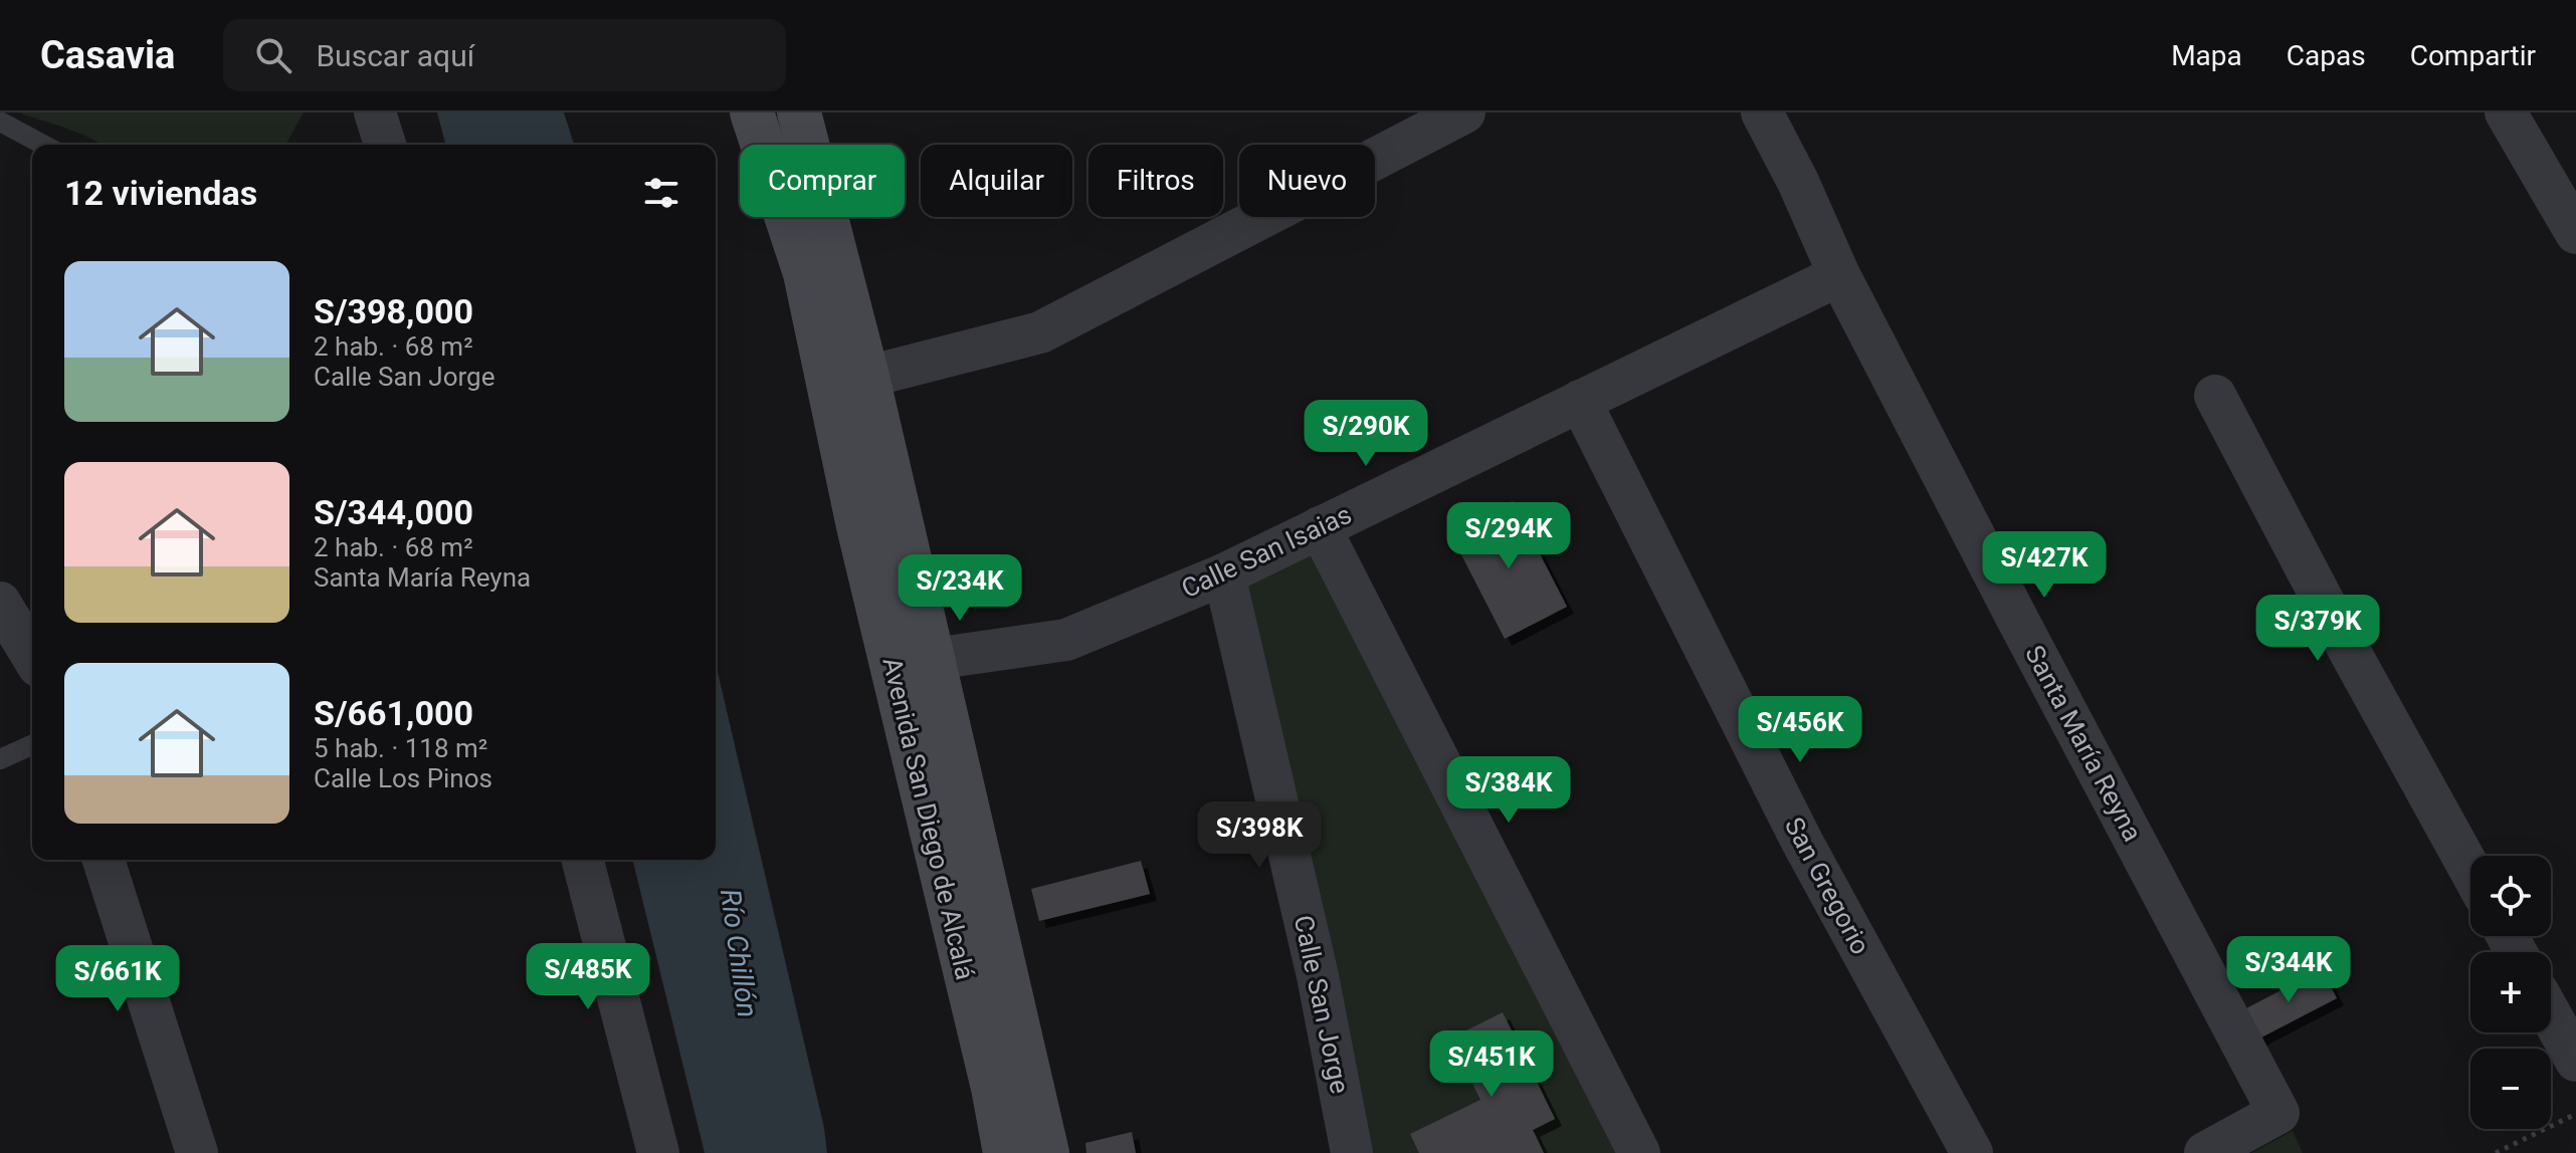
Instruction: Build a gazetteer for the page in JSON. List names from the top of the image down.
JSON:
{
  "streets": {
    "main road": ["Avenida San Diego de Alcalá"],
    "street": [
      "Calle San Isaias",
      "Santa María Reyna",
      "San Gregorio",
      "Calle San Jorge"
    ]
  },
  "crossings": [
    ["Calle San Isaias", "Santa María Reyna"],
    ["Calle San Isaias", "Avenida San Diego de Alcalá"],
    ["Calle San Isaias", "San Gregorio"],
    ["Calle San Isaias", "Calle San Jorge"]
  ],
  "water": ["Río Chillón"],
  "page": {
    "header": "Casavia",
    "search": "Buscar aquí",
    "nav": ["Mapa", "Capas", "Compartir"],
    "chip": [
      "Comprar",
      "Alquilar",
      "Filtros",
      "Nuevo"
    ],
    "heading": "12 viviendas",
    "list": [
      {
        "name": "S/398,000",
        "note": "2 hab. · 68 m² · Calle San Jorge"
      },
      {
        "name": "S/344,000",
        "note": "2 hab. · 68 m² · Santa María Reyna"
      },
      {
        "name": "S/661,000",
        "note": "5 hab. · 118 m² · Calle Los Pinos"
      }
    ],
    "price": [
      "S/290K",
      "S/294K",
      "S/427K",
      "S/234K",
      "S/379K",
      "S/456K",
      "S/384K",
      "S/398K",
      "S/344K",
      "S/485K",
      "S/661K",
      "S/451K"
    ],
    "map_buttons": ["+", "−"]
  }
}
